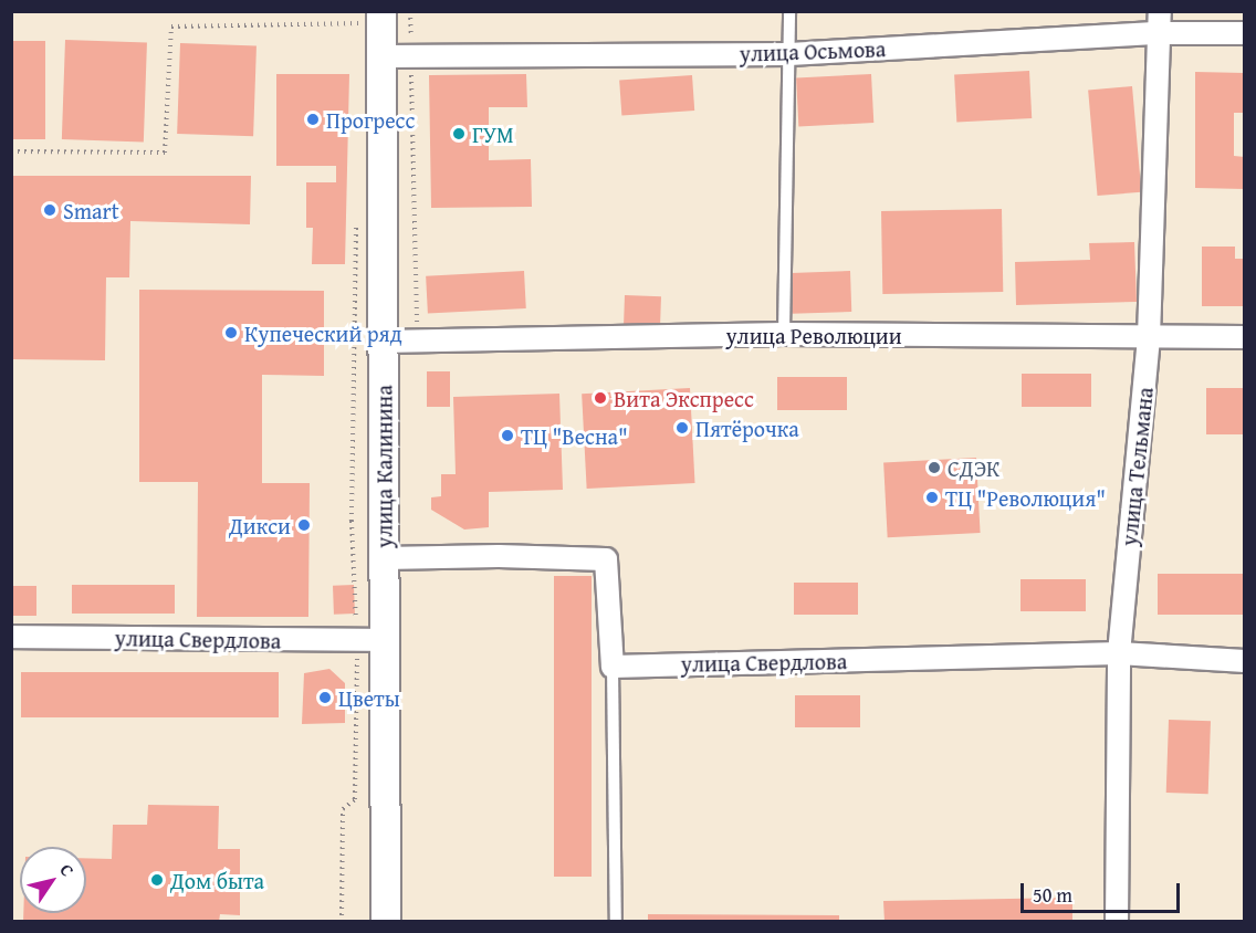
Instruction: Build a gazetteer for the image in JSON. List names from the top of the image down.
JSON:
{
  "streets": {
    "street": [
      "улица Осьмова",
      "улица Революции",
      "улица Калинина",
      "улица Тельмана",
      "улица Свердлова"
    ]
  },
  "crossings": [
    ["улица Осьмова", "улица Калинина"],
    ["улица Осьмова", "улица Тельмана"],
    ["улица Революции", "улица Калинина"],
    ["улица Революции", "улица Тельмана"],
    ["улица Калинина", "улица Свердлова"],
    ["улица Тельмана", "улица Свердлова"]
  ],
  "places": [
    "Прогресс",
    "ГУМ",
    "Smart",
    "Купеческий ряд",
    "Вита Экспресс",
    "Пятёрочка",
    "ТЦ \"Весна\"",
    "СДЭК",
    "ТЦ \"Революция\"",
    "Дикси",
    "Цветы",
    "Дом быта"
  ],
  "scale_bar": "50 m",
  "north": "top right"
}
